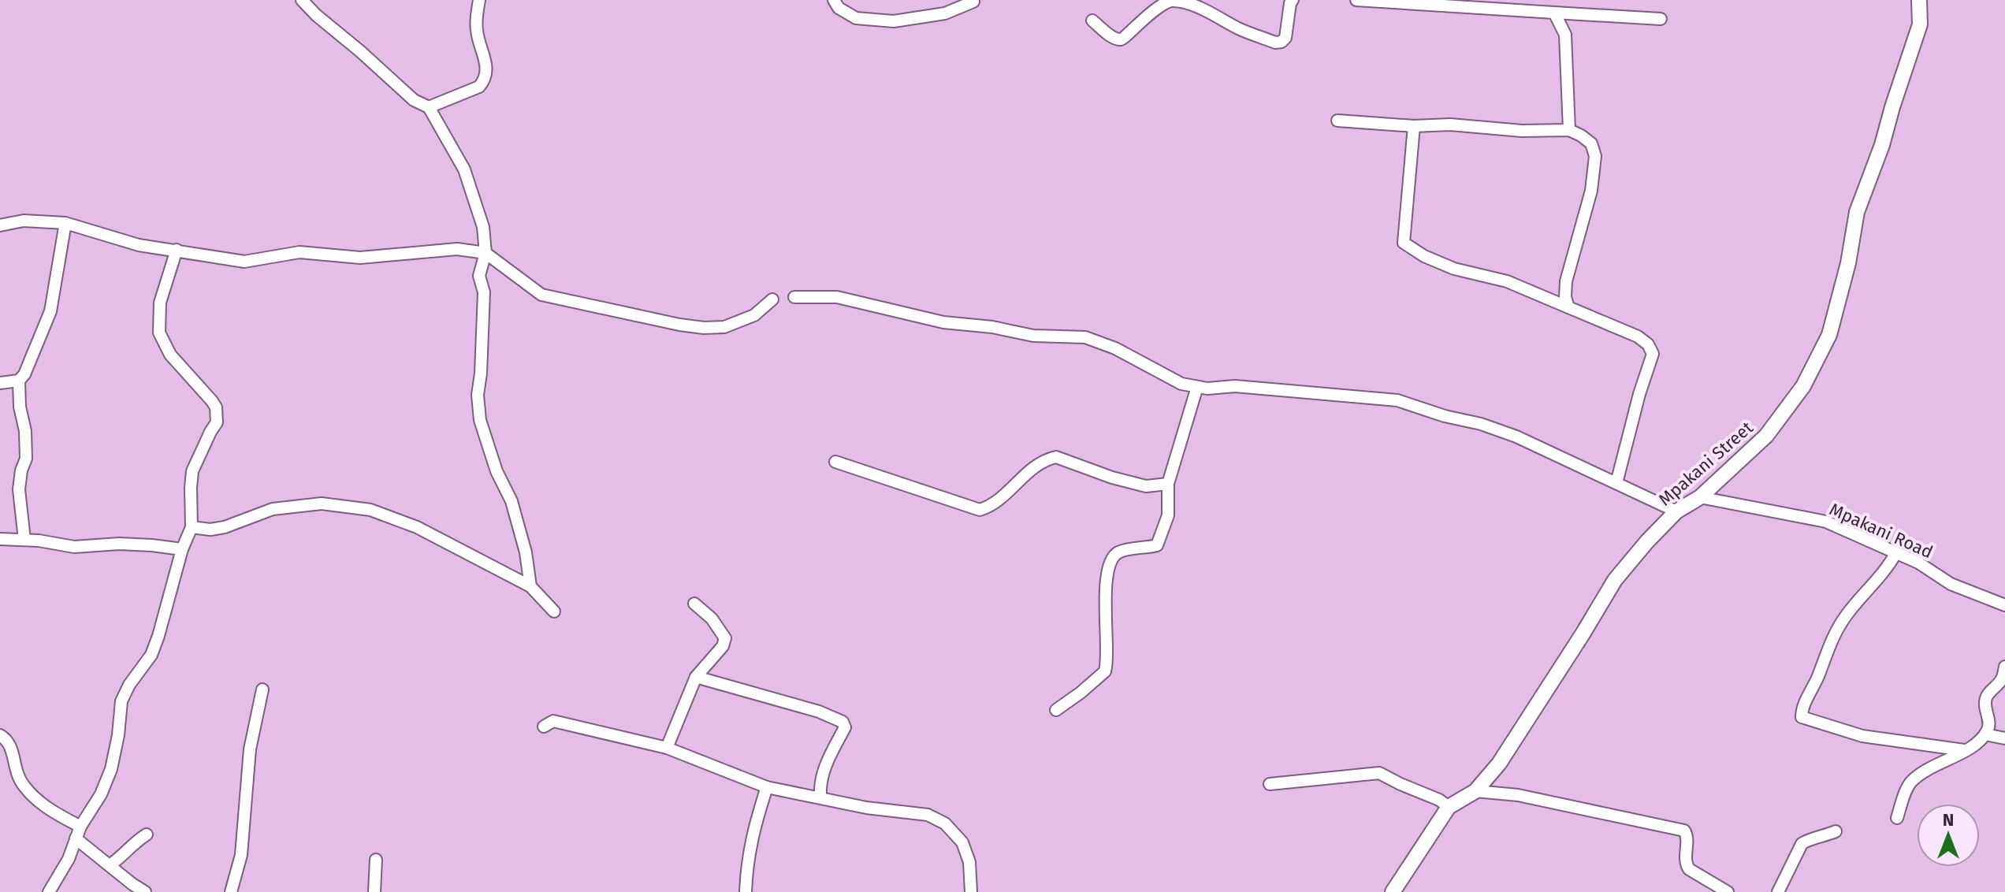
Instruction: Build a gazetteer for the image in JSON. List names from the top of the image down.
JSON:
{
  "streets": {
    "street": ["Mpakani Street", "Mpakani Road"]
  },
  "crossings": [
    ["Mpakani Street", "Mpakani Road"]
  ],
  "north": "top"
}
